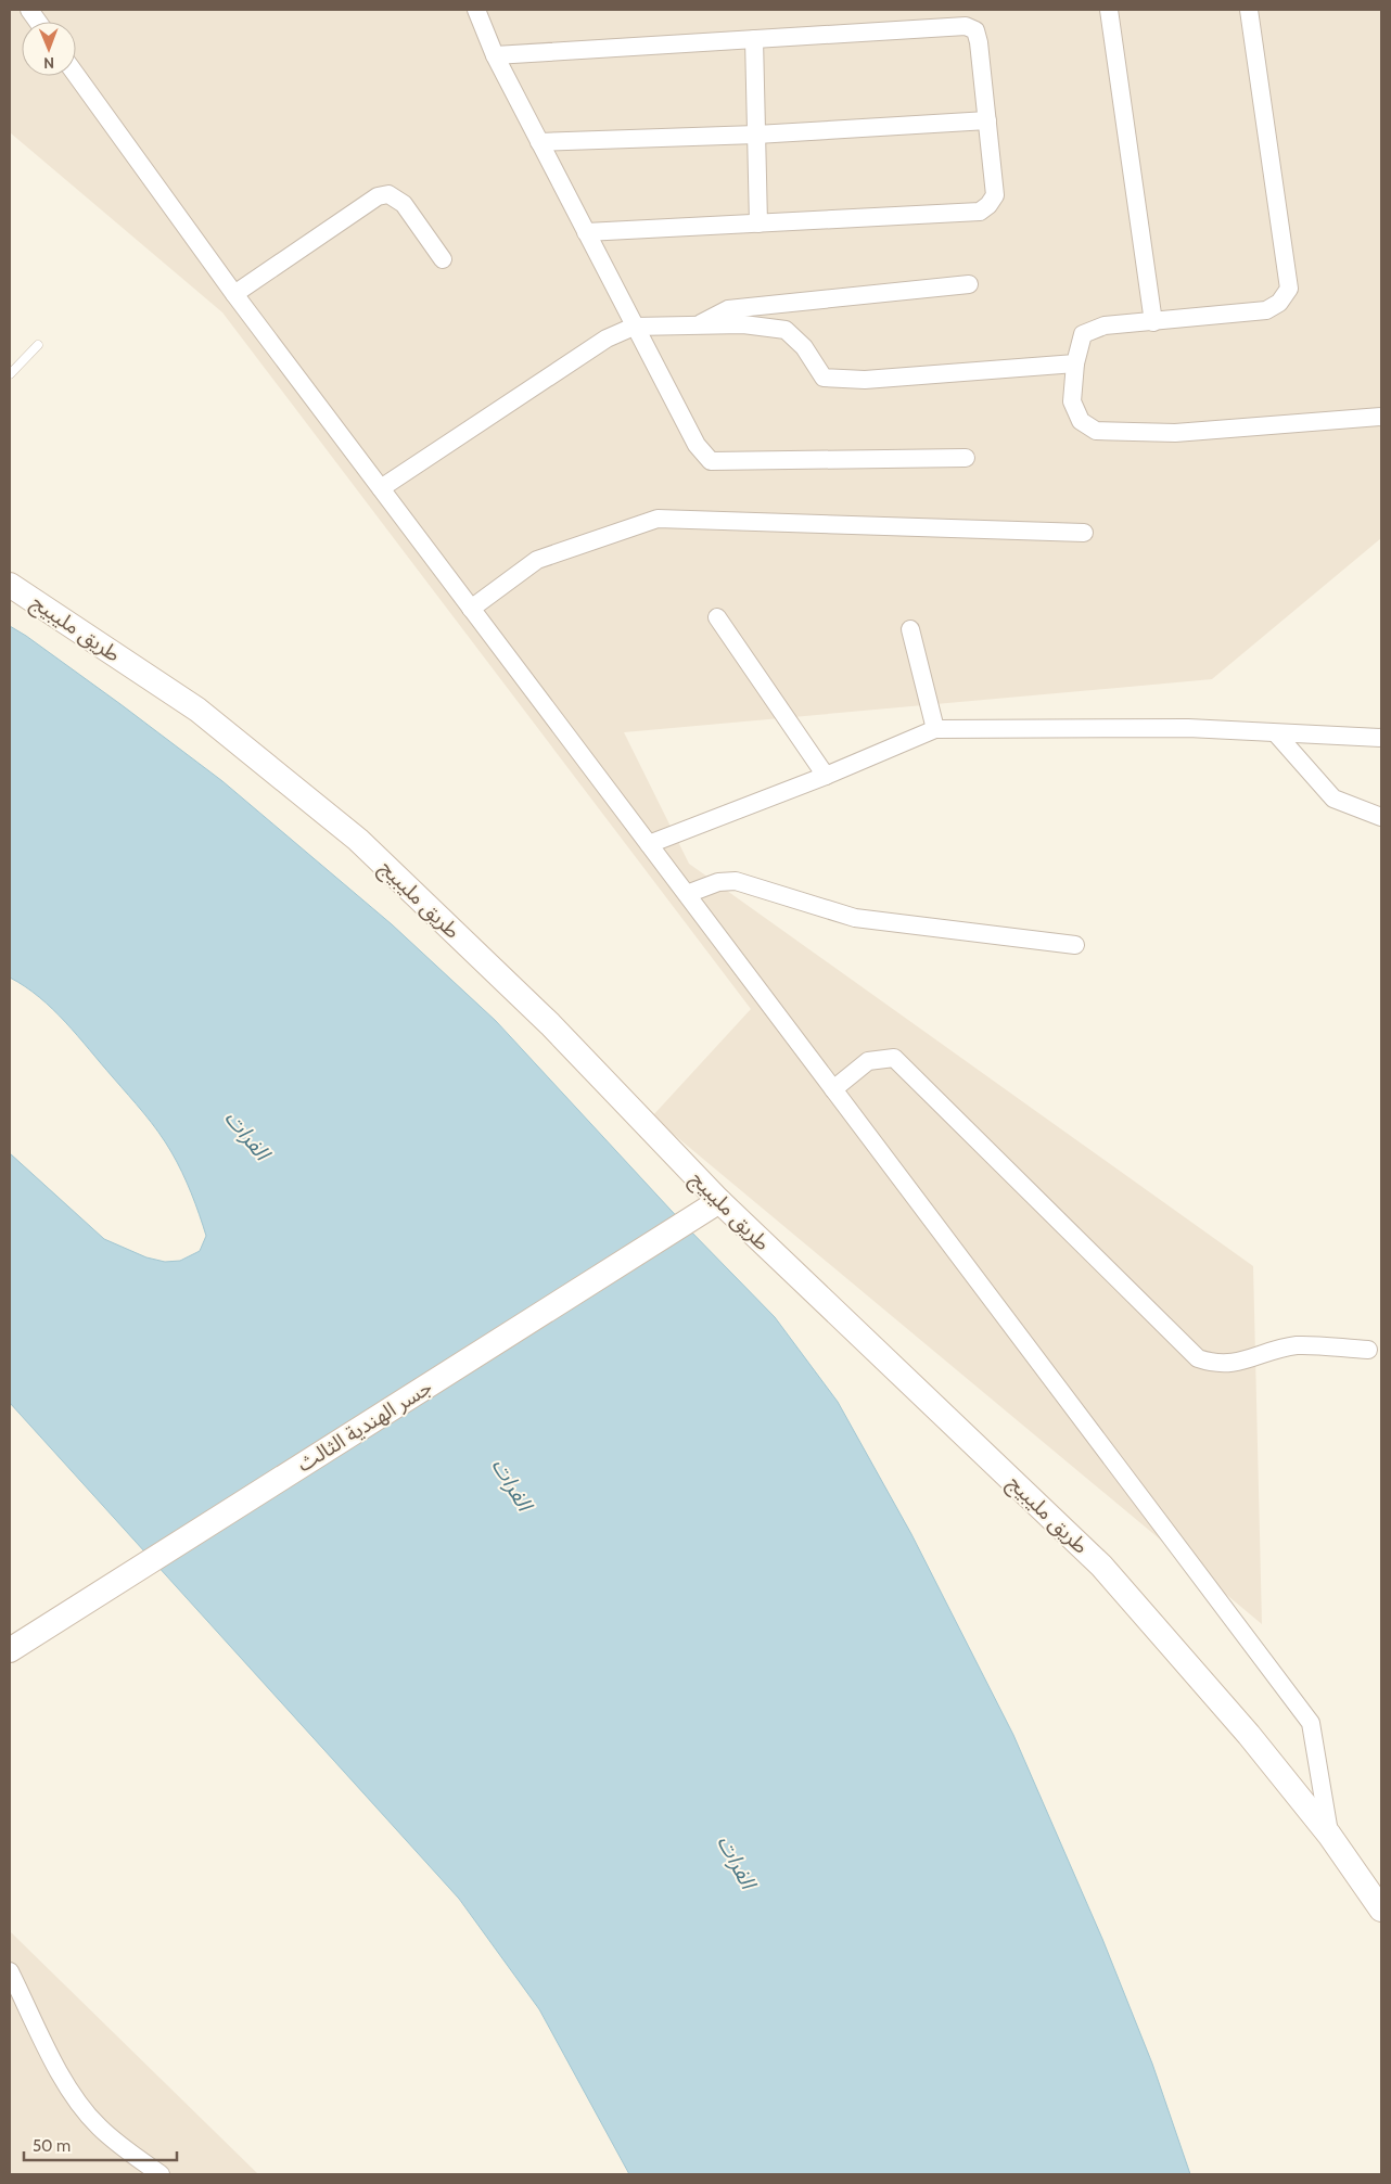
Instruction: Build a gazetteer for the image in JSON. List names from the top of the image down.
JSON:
{
  "streets": {
    "street": ["طريق مليبيج", "جسر الهندية الثالث"]
  },
  "crossings": [
    ["طريق مليبيج", "جسر الهندية الثالث"]
  ],
  "water": ["الفرات"],
  "scale_bar": "50 m",
  "north": "bottom"
}
